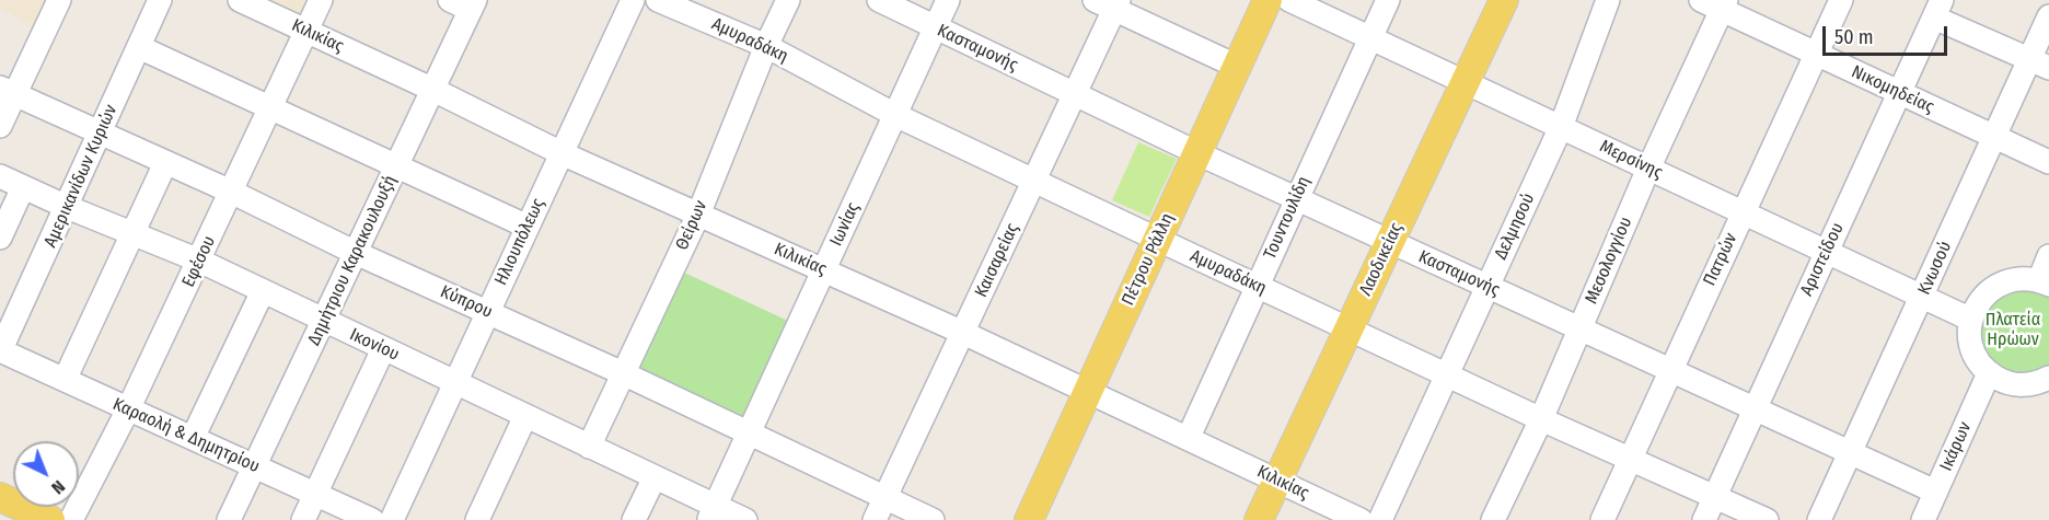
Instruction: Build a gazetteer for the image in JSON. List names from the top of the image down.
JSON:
{
  "streets": {
    "main road": ["Πέτρου Ράλλη", "Λαοδικείας"],
    "street": [
      "Κιλικίας",
      "Αμυραδάκη",
      "Κασταμονής",
      "Νικομηδείας",
      "Μερσίνης",
      "Αμερικανίδων Κυριών",
      "Τουντουλίδη",
      "Ιωνίας",
      "Θείρων",
      "Δελμησού",
      "Ηλιουπόλεως",
      "Πατρών",
      "Αριστείδου",
      "Δημήτριου Καρακουλουξή",
      "Καισαρείας",
      "Μεσολογγίου",
      "Εφέσου",
      "Κνωσού",
      "Κύπρου",
      "Ικονίου",
      "Καραολή & Δημητρίου",
      "Ικάρων"
    ]
  },
  "crossings": [
    ["Κιλικίας", "Τουντουλίδη"],
    ["Κιλικίας", "Ιωνίας"],
    ["Κιλικίας", "Θείρων"],
    ["Κιλικίας", "Ηλιουπόλεως"],
    ["Κιλικίας", "Πέτρου Ράλλη"],
    ["Κιλικίας", "Λαοδικείας"],
    ["Κιλικίας", "Δημήτριου Καρακουλουξή"],
    ["Κιλικίας", "Καισαρείας"],
    ["Κιλικίας", "Εφέσου"],
    ["Αμυραδάκη", "Τουντουλίδη"],
    ["Αμυραδάκη", "Ιωνίας"],
    ["Αμυραδάκη", "Θείρων"],
    ["Αμυραδάκη", "Δελμησού"],
    ["Αμυραδάκη", "Πέτρου Ράλλη"],
    ["Αμυραδάκη", "Λαοδικείας"],
    ["Αμυραδάκη", "Πατρών"],
    ["Αμυραδάκη", "Αριστείδου"],
    ["Αμυραδάκη", "Καισαρείας"],
    ["Αμυραδάκη", "Μεσολογγίου"],
    ["Κασταμονής", "Τουντουλίδη"],
    ["Κασταμονής", "Ιωνίας"],
    ["Κασταμονής", "Δελμησού"],
    ["Κασταμονής", "Πέτρου Ράλλη"],
    ["Κασταμονής", "Λαοδικείας"],
    ["Κασταμονής", "Πατρών"],
    ["Κασταμονής", "Αριστείδου"],
    ["Κασταμονής", "Καισαρείας"],
    ["Κασταμονής", "Μεσολογγίου"],
    ["Κασταμονής", "Κνωσού"],
    ["Κασταμονής", "Ικάρων"],
    ["Νικομηδείας", "Πατρών"],
    ["Νικομηδείας", "Αριστείδου"],
    ["Νικομηδείας", "Μεσολογγίου"],
    ["Νικομηδείας", "Κνωσού"],
    ["Μερσίνης", "Τουντουλίδη"],
    ["Μερσίνης", "Δελμησού"],
    ["Μερσίνης", "Λαοδικείας"],
    ["Μερσίνης", "Πατρών"],
    ["Μερσίνης", "Αριστείδου"],
    ["Μερσίνης", "Μεσολογγίου"],
    ["Μερσίνης", "Κνωσού"],
    ["Αμερικανίδων Κυριών", "Κύπρου"],
    ["Αμερικανίδων Κυριών", "Ικονίου"],
    ["Αμερικανίδων Κυριών", "Καραολή & Δημητρίου"],
    ["Ιωνίας", "Κύπρου"],
    ["Ιωνίας", "Ικονίου"],
    ["Θείρων", "Κύπρου"],
    ["Θείρων", "Ικονίου"],
    ["Ηλιουπόλεως", "Κύπρου"],
    ["Ηλιουπόλεως", "Ικονίου"],
    ["Δημήτριου Καρακουλουξή", "Κύπρου"],
    ["Δημήτριου Καρακουλουξή", "Ικονίου"],
    ["Δημήτριου Καρακουλουξή", "Καραολή & Δημητρίου"],
    ["Καισαρείας", "Κύπρου"],
    ["Εφέσου", "Κύπρου"],
    ["Εφέσου", "Ικονίου"],
    ["Εφέσου", "Καραολή & Δημητρίου"]
  ],
  "parks": ["Πλατεία Ηρώων"],
  "scale_bar": "50 m",
  "north": "bottom right"
}
